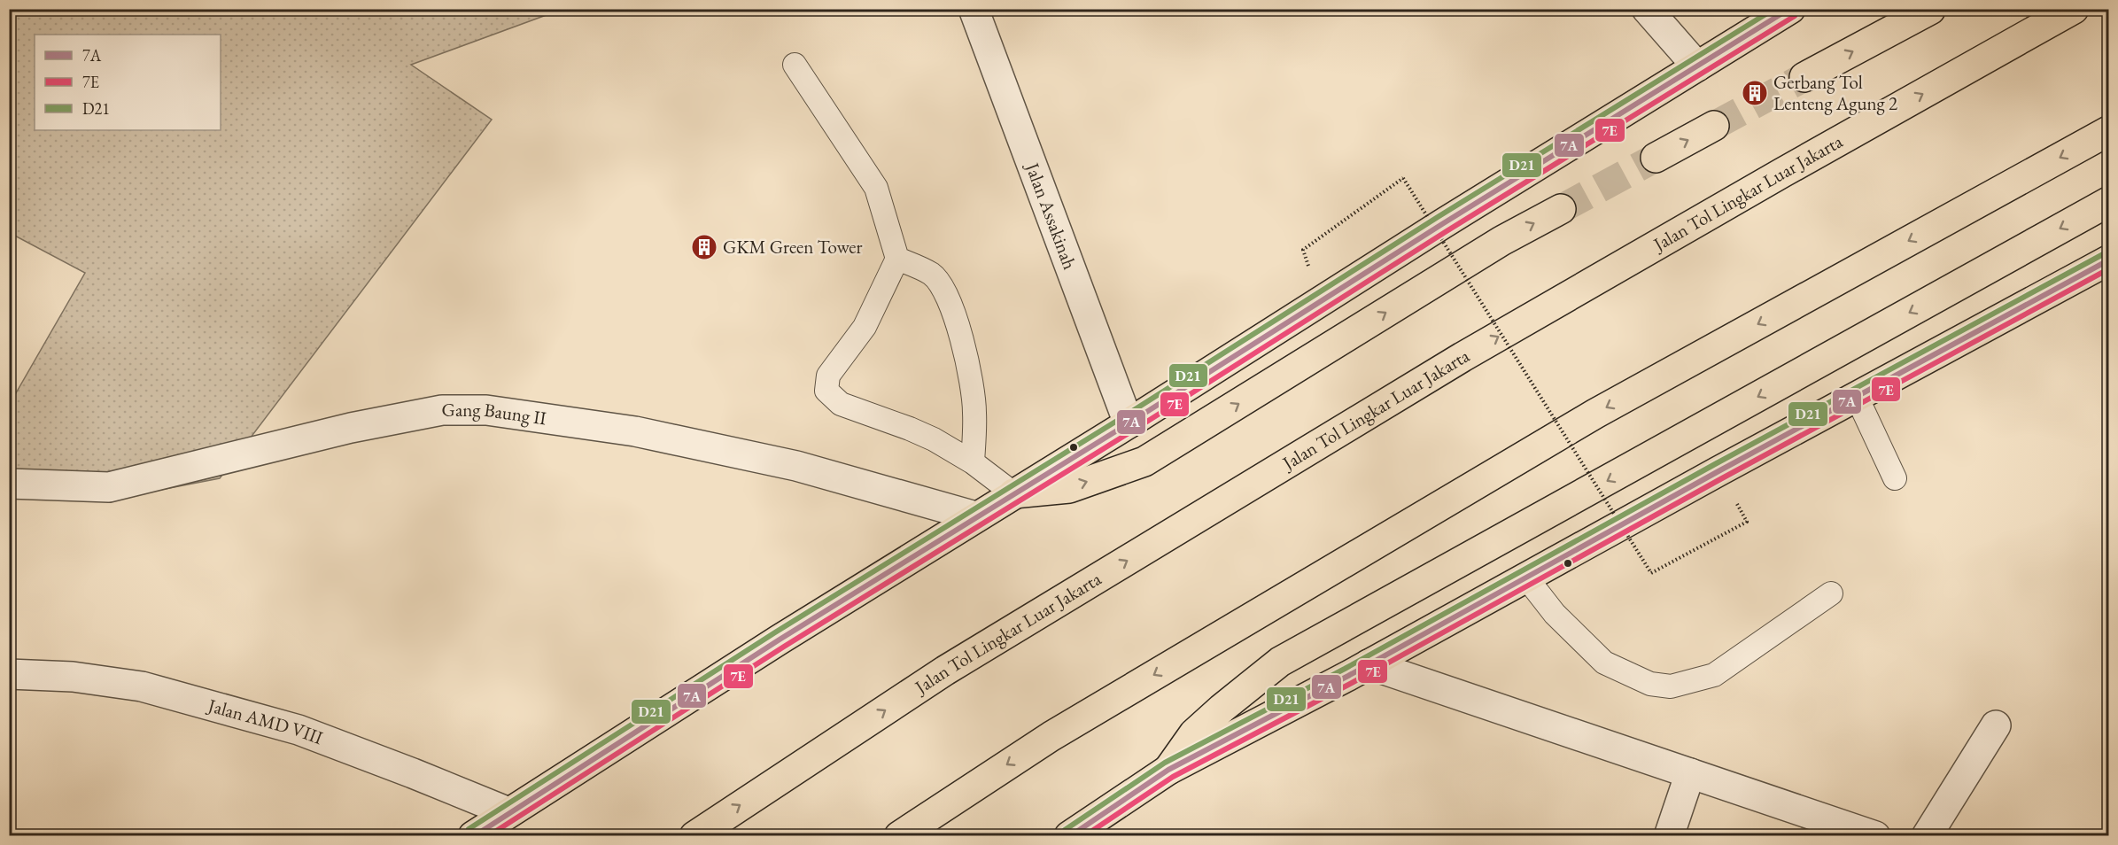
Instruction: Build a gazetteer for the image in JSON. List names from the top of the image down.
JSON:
{
  "streets": {
    "highway": ["Jalan Tol Lingkar Luar Jakarta"],
    "street": ["Jalan Assakinah", "Gang Baung II", "Jalan AMD VIII"]
  },
  "places": {
    "building": ["Gerbang Tol Lenteng Agung 2", "GKM Green Tower"]
  },
  "lines": ["transit line 7A", "transit line D21", "transit line 7E"],
  "legend": ["7A", "7E", "D21"]
}
